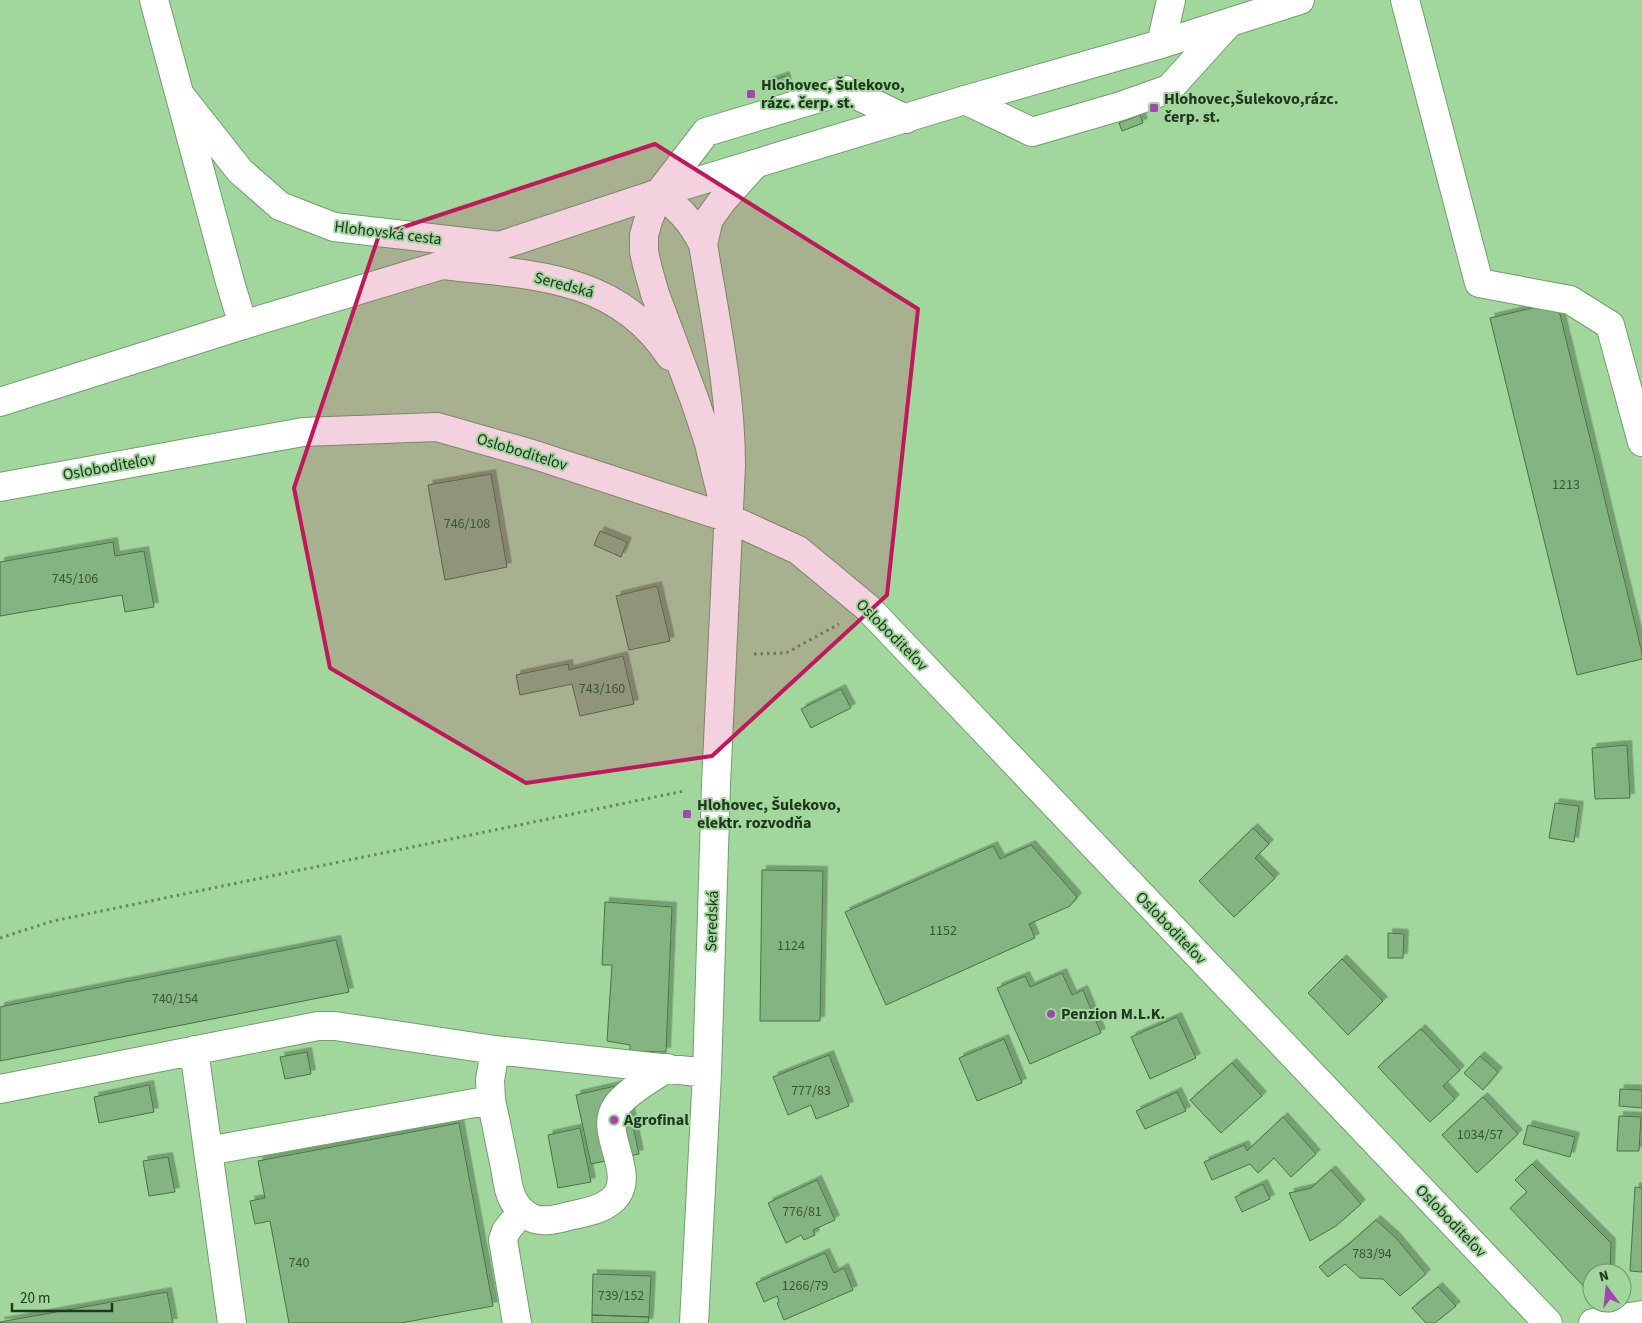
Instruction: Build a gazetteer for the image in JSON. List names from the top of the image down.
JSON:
{
  "streets": {
    "street": ["Hlohovská cesta", "Seredská", "Osloboditeľov"]
  },
  "crossings": [
    ["Seredská", "Osloboditeľov"]
  ],
  "places": {
    "transit": ["Hlohovec, Šulekovo, rázc. čerp. st.", "Hlohovec,Šulekovo,rázc. čerp. st.", "Hlohovec, Šulekovo, elektr. rozvodňa"],
    "other": ["Penzion M.L.K.", "Agrofinal"]
  },
  "house_numbers": [
    "1213",
    "746/108",
    "745/106",
    "743/160",
    "1152",
    "1124",
    "740/154",
    "777/83",
    "1034/57",
    "776/81",
    "783/94",
    "740",
    "1266/79",
    "739/152"
  ],
  "scale_bar": "20 m",
  "north": "top"
}
